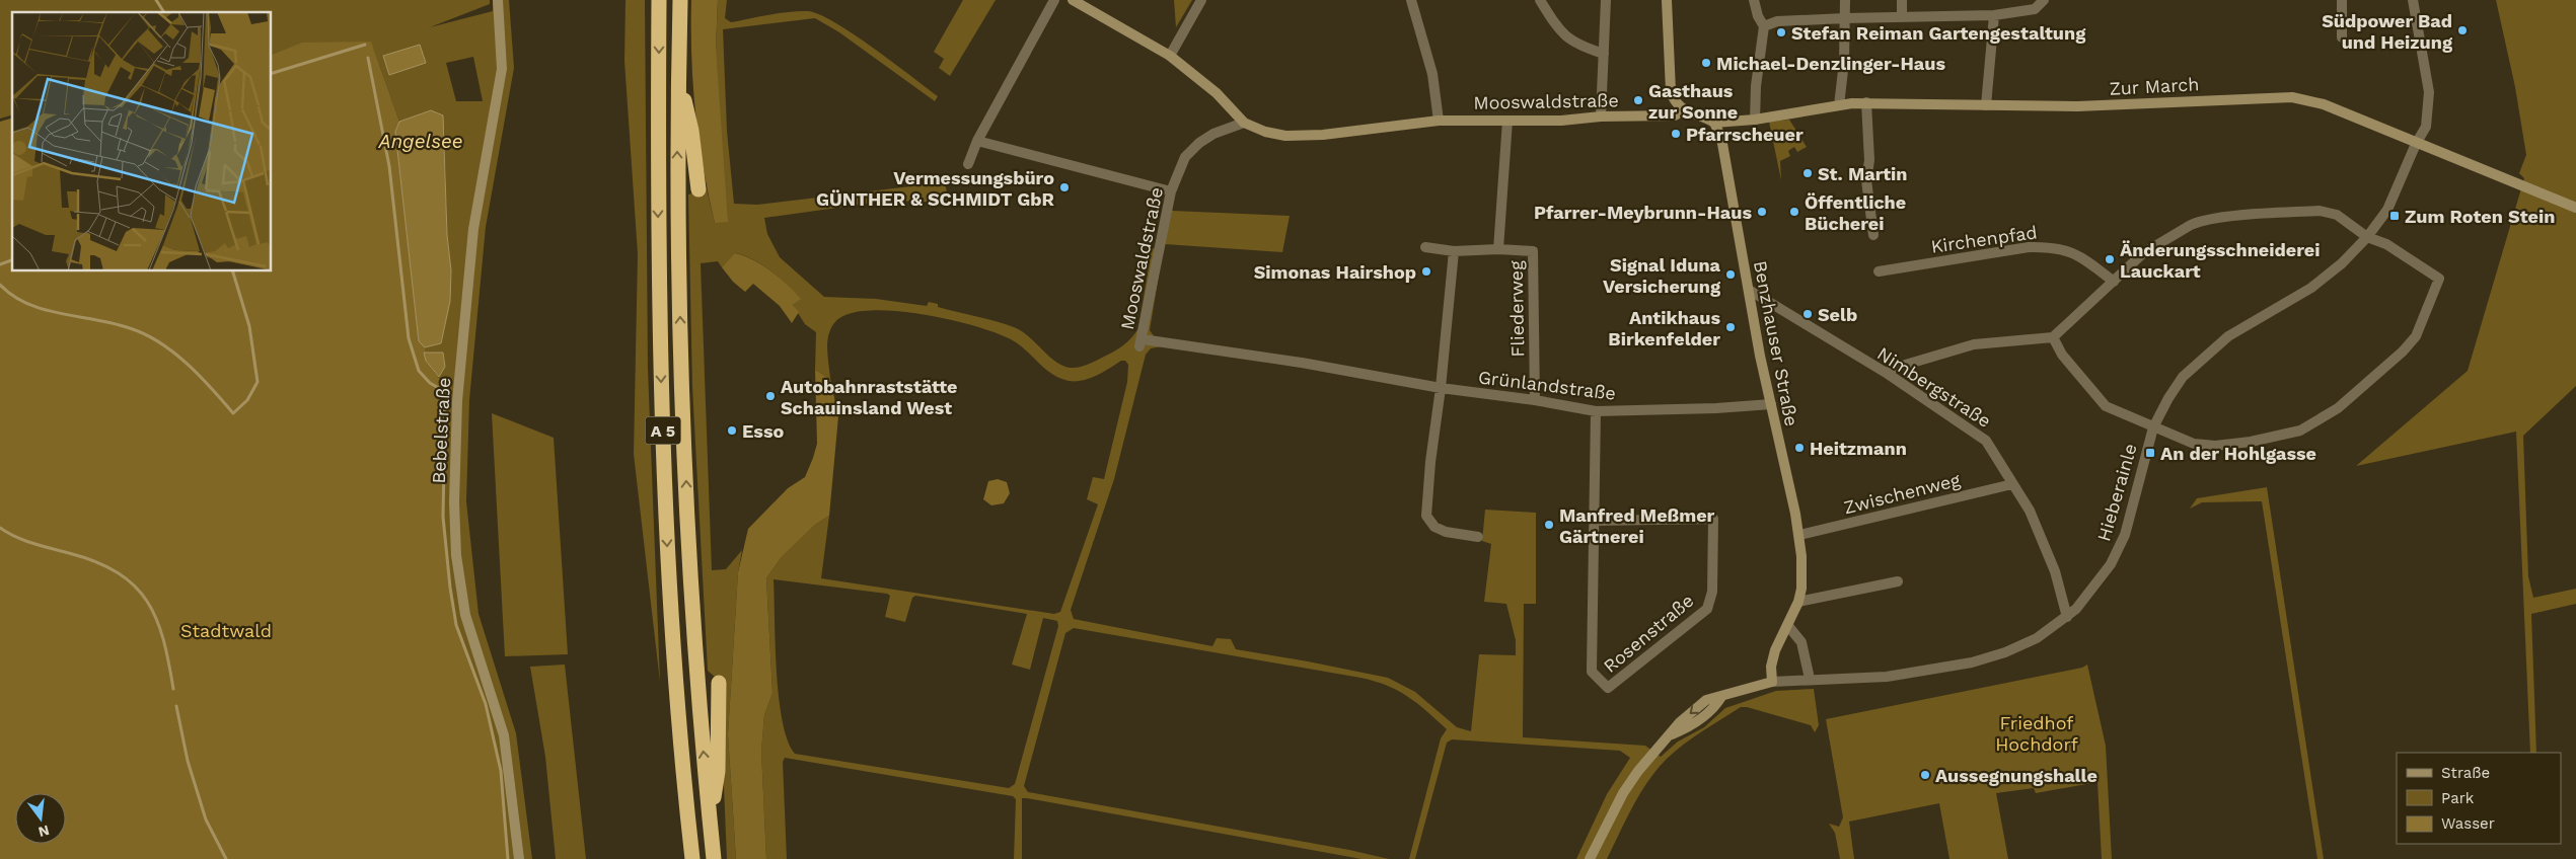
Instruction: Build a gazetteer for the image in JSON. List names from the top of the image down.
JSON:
{
  "streets": {
    "highway": ["A 5"],
    "street": [
      "Zur March",
      "Mooswaldstraße",
      "Kirchenpfad",
      "Fliederweg",
      "Benzhauser Straße",
      "Grünlandstraße",
      "Nimbergstraße",
      "Bebelstraße",
      "Hieberainle",
      "Zwischenweg",
      "Rosenstraße"
    ]
  },
  "crossings": [
    ["Zur March", "Benzhauser Straße"],
    ["Zur March", "Hieberainle"],
    ["Mooswaldstraße", "Fliederweg"],
    ["Mooswaldstraße", "Grünlandstraße"],
    ["Fliederweg", "Grünlandstraße"],
    ["Benzhauser Straße", "Grünlandstraße"],
    ["Benzhauser Straße", "Nimbergstraße"],
    ["Benzhauser Straße", "Hieberainle"],
    ["Benzhauser Straße", "Zwischenweg"],
    ["Grünlandstraße", "Rosenstraße"],
    ["Nimbergstraße", "Hieberainle"],
    ["Nimbergstraße", "Zwischenweg"]
  ],
  "water": ["Angelsee"],
  "parks": ["Stadtwald", "Friedhof Hochdorf"],
  "places": {
    "other": [
      "Südpower Bad und Heizung",
      "Stefan Reiman Gartengestaltung",
      "Michael-Denzlinger-Haus",
      "Gasthaus zur Sonne",
      "Pfarrscheuer",
      "St. Martin",
      "Vermessungsbüro GÜNTHER & SCHMIDT GbR",
      "Pfarrer-Meybrunn-Haus",
      "Öffentliche Bücherei",
      "Änderungsschneiderei Lauckart",
      "Simonas Hairshop",
      "Signal Iduna Versicherung",
      "Selb",
      "Antikhaus Birkenfelder",
      "Autobahnraststätte Schauinsland West",
      "Esso",
      "Heitzmann",
      "Manfred Meßmer Gärtnerei",
      "Aussegnungshalle"
    ],
    "transit": ["Zum Roten Stein", "An der Hohlgasse"]
  },
  "legend": ["Straße", "Park", "Wasser"],
  "north": "bottom"
}
